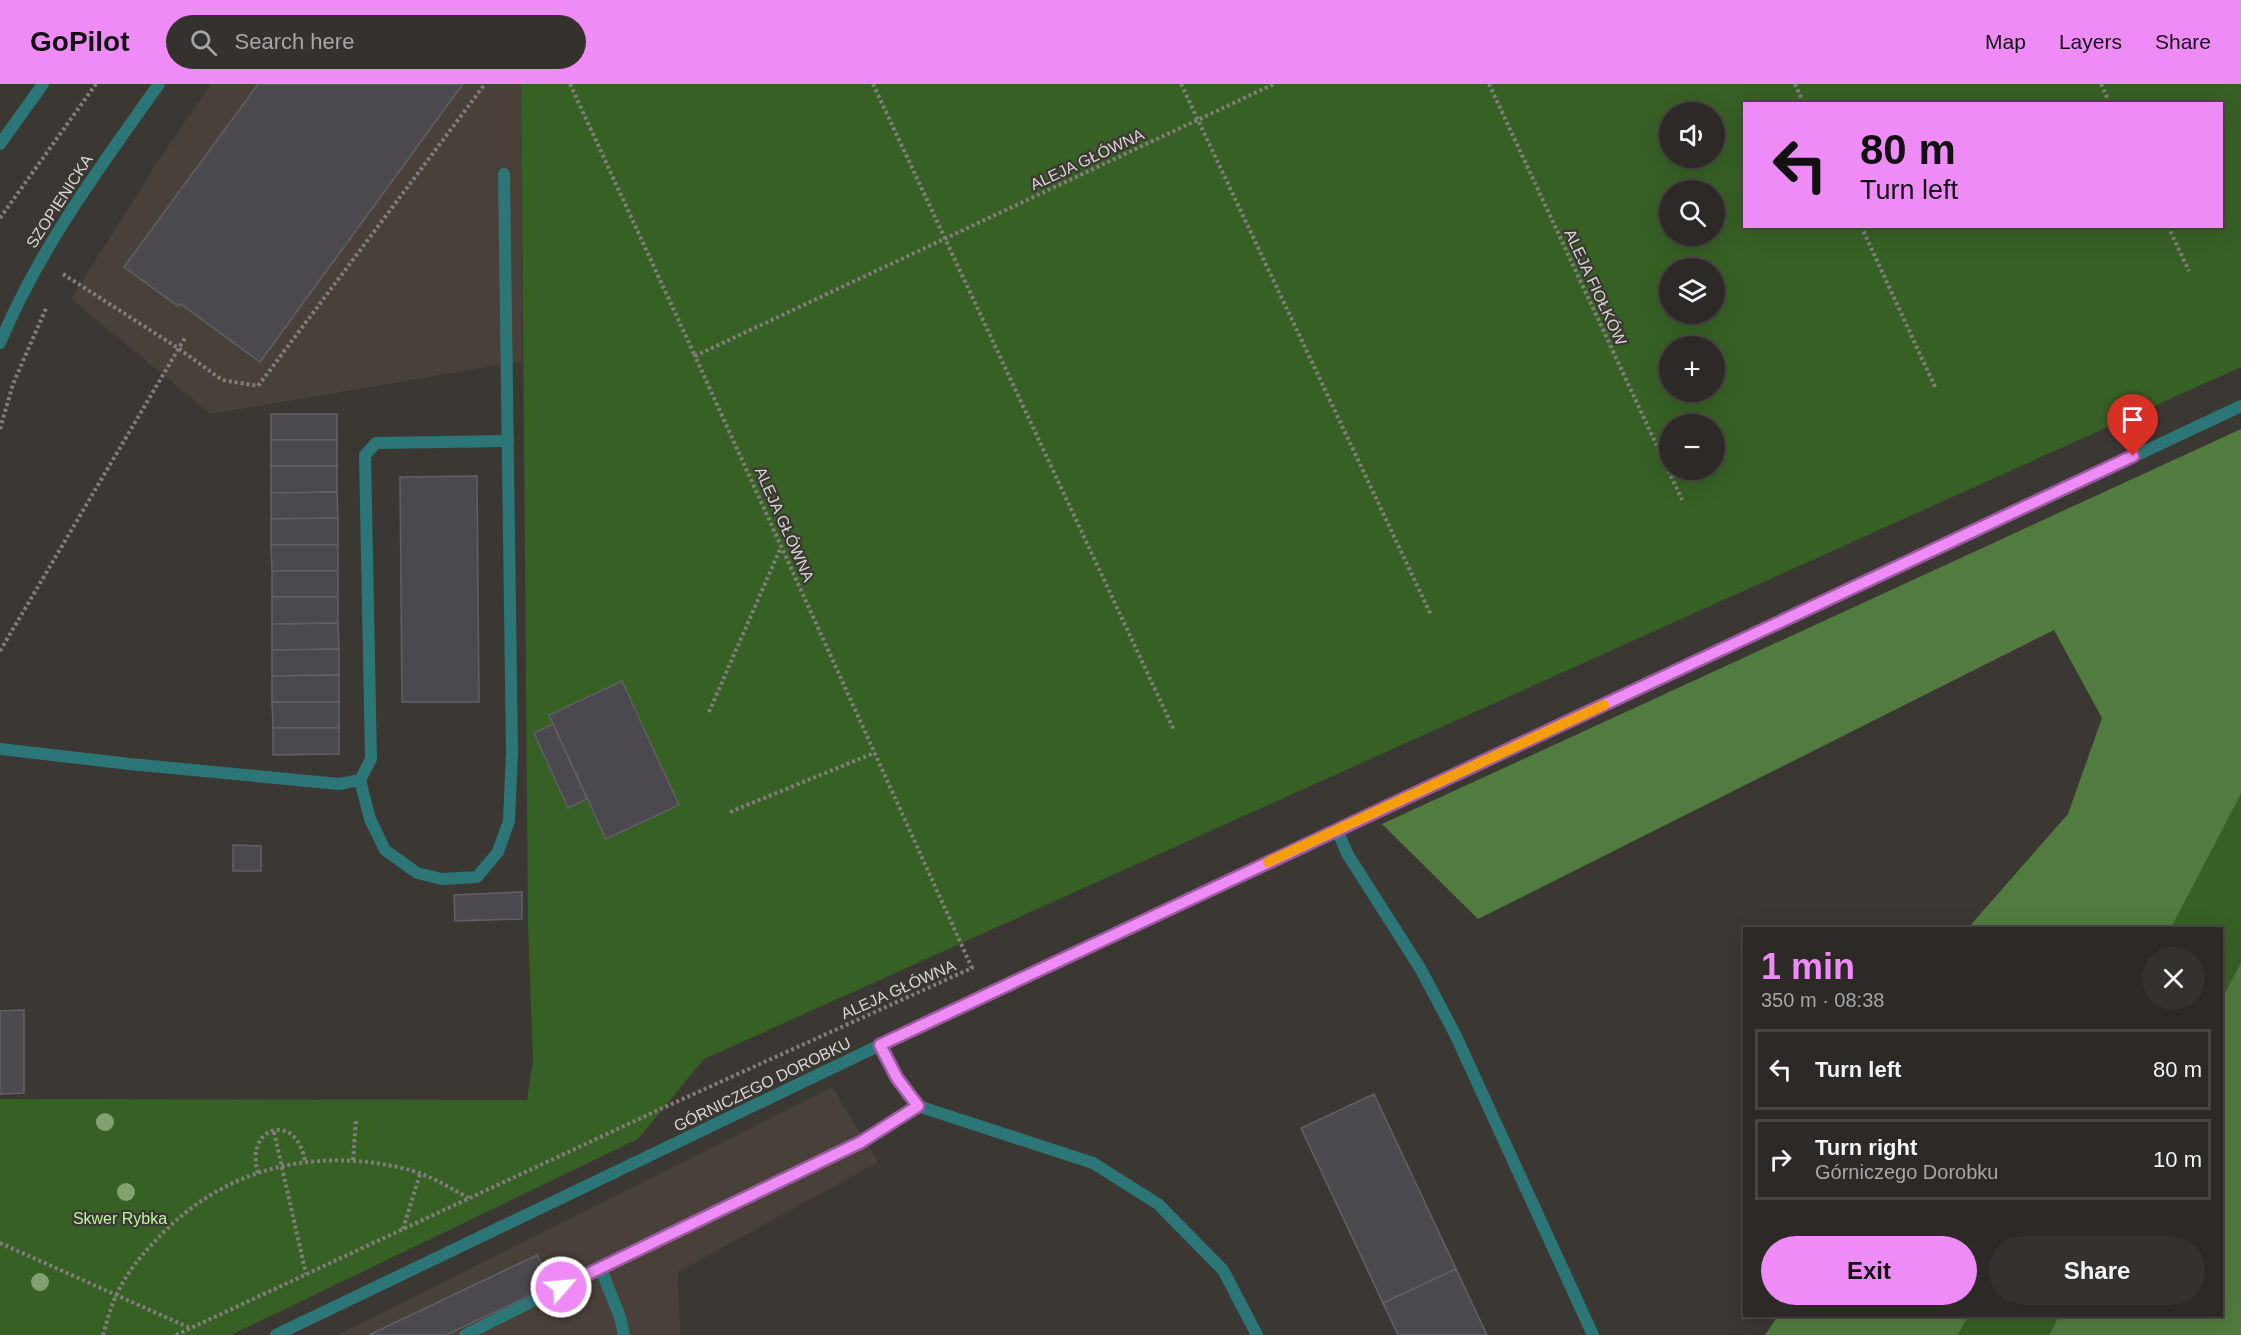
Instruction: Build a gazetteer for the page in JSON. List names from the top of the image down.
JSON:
{
  "streets": {
    "street": ["SZOPIENICKA", "GÓRNICZEGO DOROBKU"],
    "path": ["ALEJA GŁÓWNA", "ALEJA FIOŁKÓW"]
  },
  "parks": ["Skwer Rybka"],
  "page": {
    "header": "GoPilot",
    "search": "Search here",
    "nav": ["Map", "Layers", "Share"],
    "map_buttons": ["+", "−"],
    "turn": ["80 m", "Turn left"],
    "heading": ["1 min", "350 m · 08:38"],
    "list": [
      {
        "name": "Turn left",
        "value": "80 m"
      },
      {
        "name": "Turn right",
        "note": "Górniczego Dorobku",
        "value": "10 m"
      }
    ],
    "buttons": ["Exit", "Share"]
  }
}
